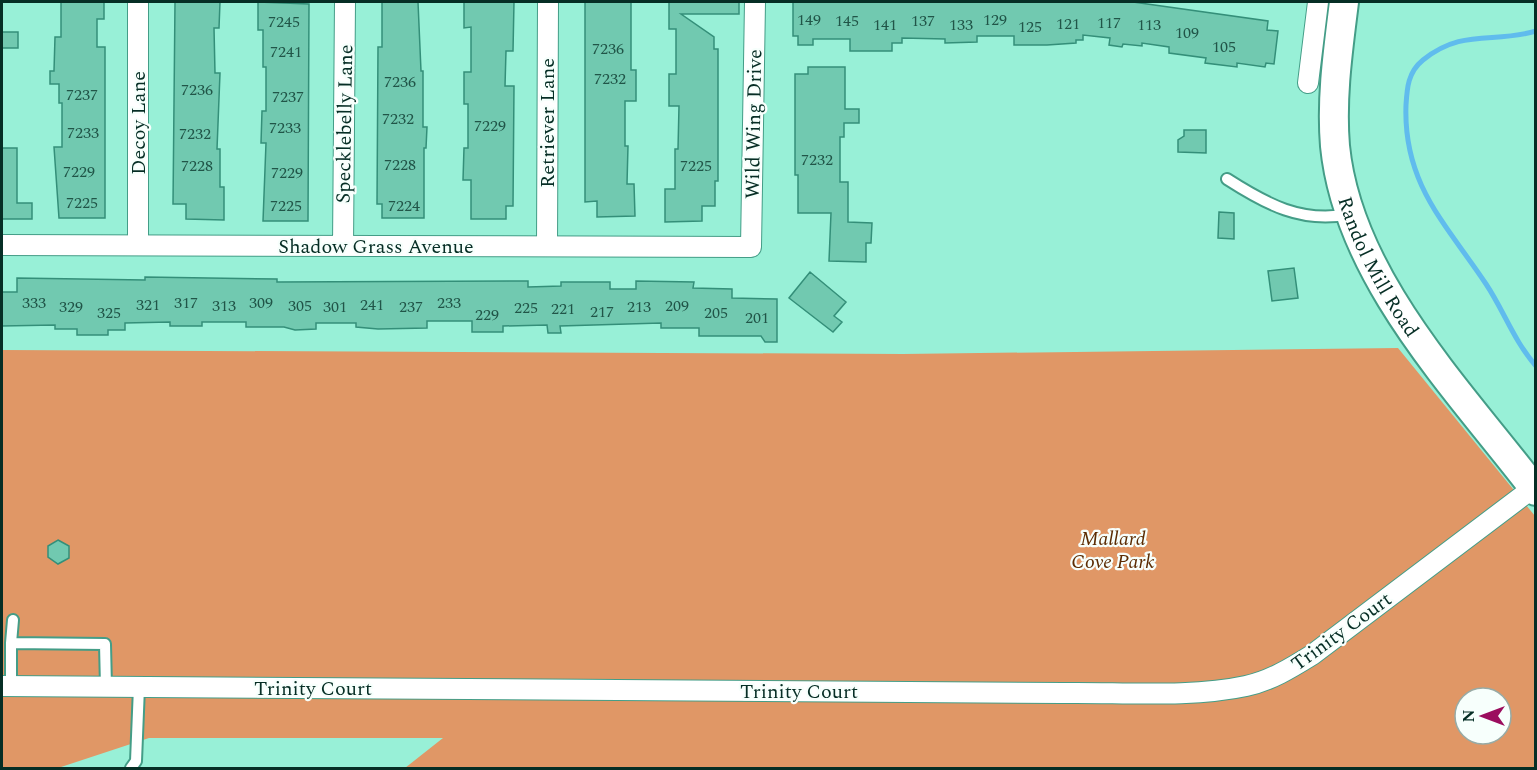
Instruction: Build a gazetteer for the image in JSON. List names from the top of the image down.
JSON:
{
  "streets": {
    "main road": ["Randol Mill Road"],
    "street": [
      "Decoy Lane",
      "Retriever Lane",
      "Specklebelly Lane",
      "Wild Wing Drive",
      "Shadow Grass Avenue",
      "Trinity Court"
    ]
  },
  "crossings": [
    ["Decoy Lane", "Shadow Grass Avenue"],
    ["Retriever Lane", "Shadow Grass Avenue"],
    ["Specklebelly Lane", "Shadow Grass Avenue"],
    ["Wild Wing Drive", "Shadow Grass Avenue"],
    ["Randol Mill Road", "Trinity Court"]
  ],
  "parks": ["Mallard Cove Park"],
  "house_numbers": [
    "149",
    "129",
    "145",
    "137",
    "7245",
    "117",
    "121",
    "141",
    "133",
    "113",
    "125",
    "109",
    "105",
    "7236",
    "7241",
    "7232",
    "7236",
    "7236",
    "7237",
    "7237",
    "7232",
    "7229",
    "7233",
    "7233",
    "7232",
    "7232",
    "7228",
    "7228",
    "7225",
    "7229",
    "7229",
    "7225",
    "7225",
    "7224",
    "333",
    "317",
    "309",
    "233",
    "321",
    "241",
    "313",
    "305",
    "209",
    "329",
    "301",
    "237",
    "213",
    "225",
    "221",
    "217",
    "325",
    "205",
    "229",
    "201"
  ],
  "north": "left"
}
